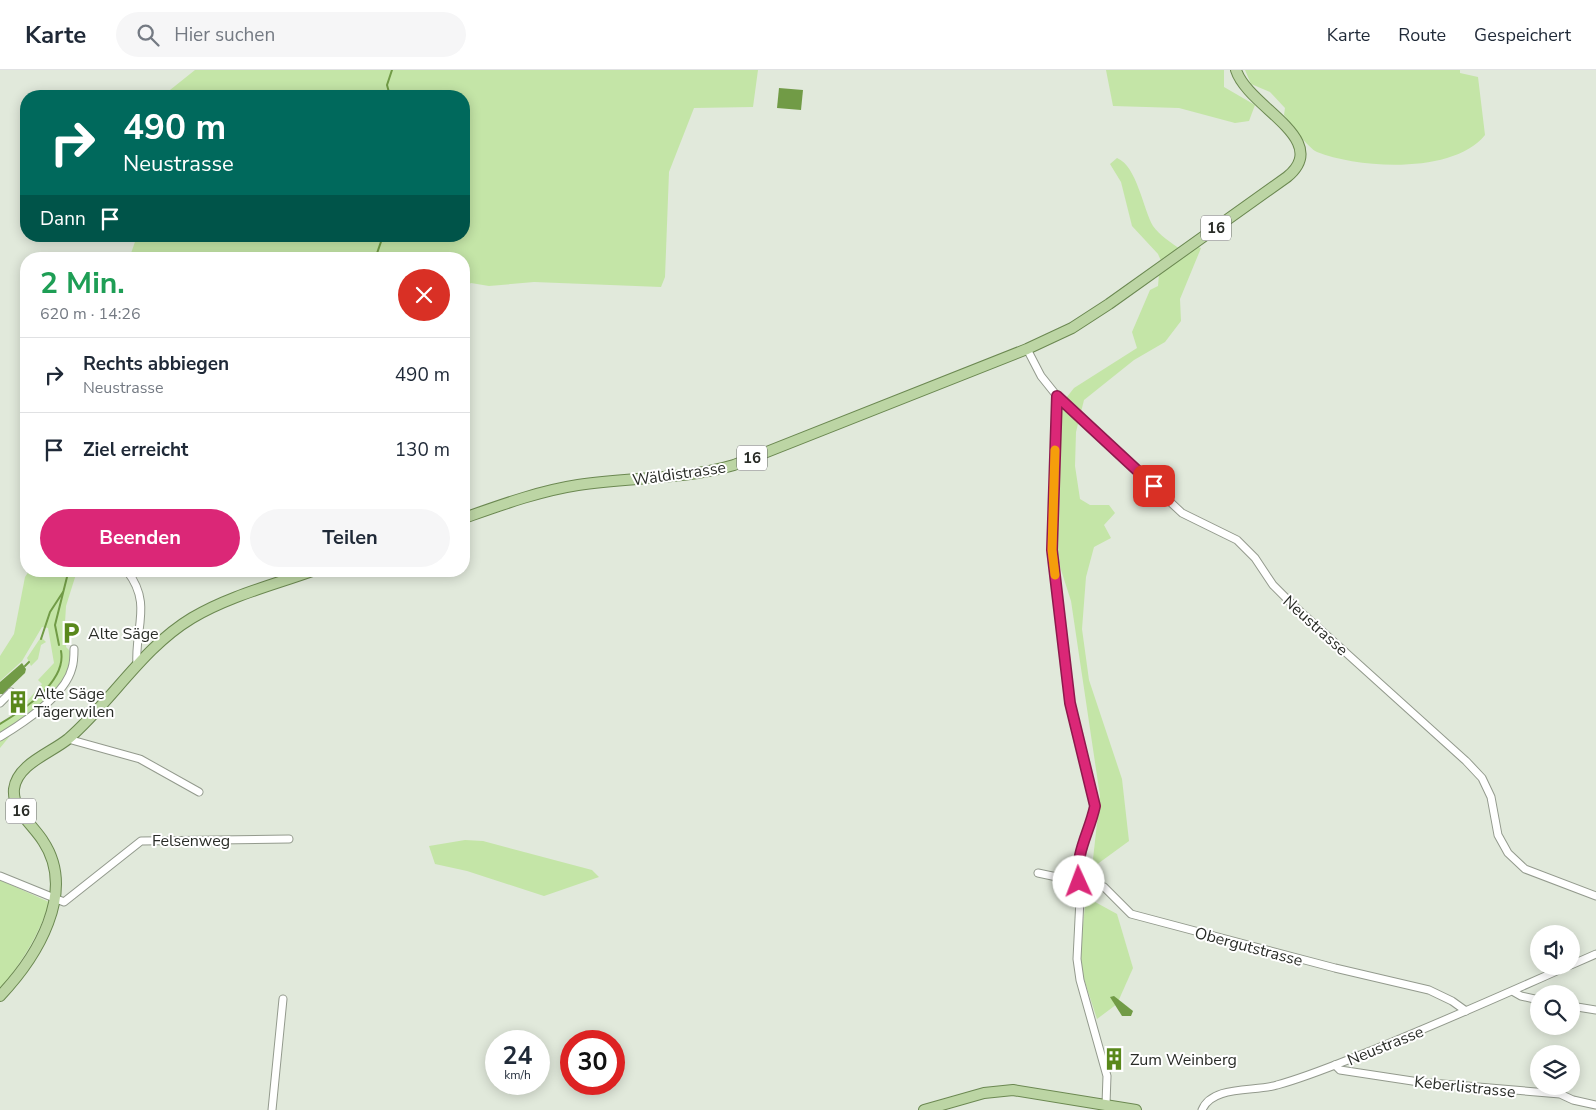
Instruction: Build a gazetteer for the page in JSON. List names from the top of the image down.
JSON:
{
  "streets": {
    "main road": ["16", "Wäldistrasse"],
    "street": [
      "Neustrasse",
      "Felsenweg",
      "Obergutstrasse",
      "Keberlistrasse"
    ]
  },
  "crossings": [
    ["16", "Wäldistrasse"],
    ["16", "Neustrasse"],
    ["16", "Felsenweg"],
    ["Wäldistrasse", "Neustrasse"],
    ["Neustrasse", "Obergutstrasse"],
    ["Neustrasse", "Keberlistrasse"]
  ],
  "places": {
    "parking": ["Alte Säge"],
    "building": ["Alte Säge Tägerwilen", "Zum Weinberg"]
  },
  "page": {
    "header": "Karte",
    "search": "Hier suchen",
    "nav": ["Karte", "Route", "Gespeichert"],
    "turn": ["490 m", "Neustrasse"],
    "then": "Dann",
    "heading": ["2 Min.", "620 m · 14:26"],
    "list": [
      {
        "name": "Rechts abbiegen",
        "note": "Neustrasse",
        "value": "490 m"
      },
      {
        "name": "Ziel erreicht",
        "value": "130 m"
      }
    ],
    "buttons": ["Beenden", "Teilen"],
    "speed": "24 km/h",
    "limit": "30"
  }
}
